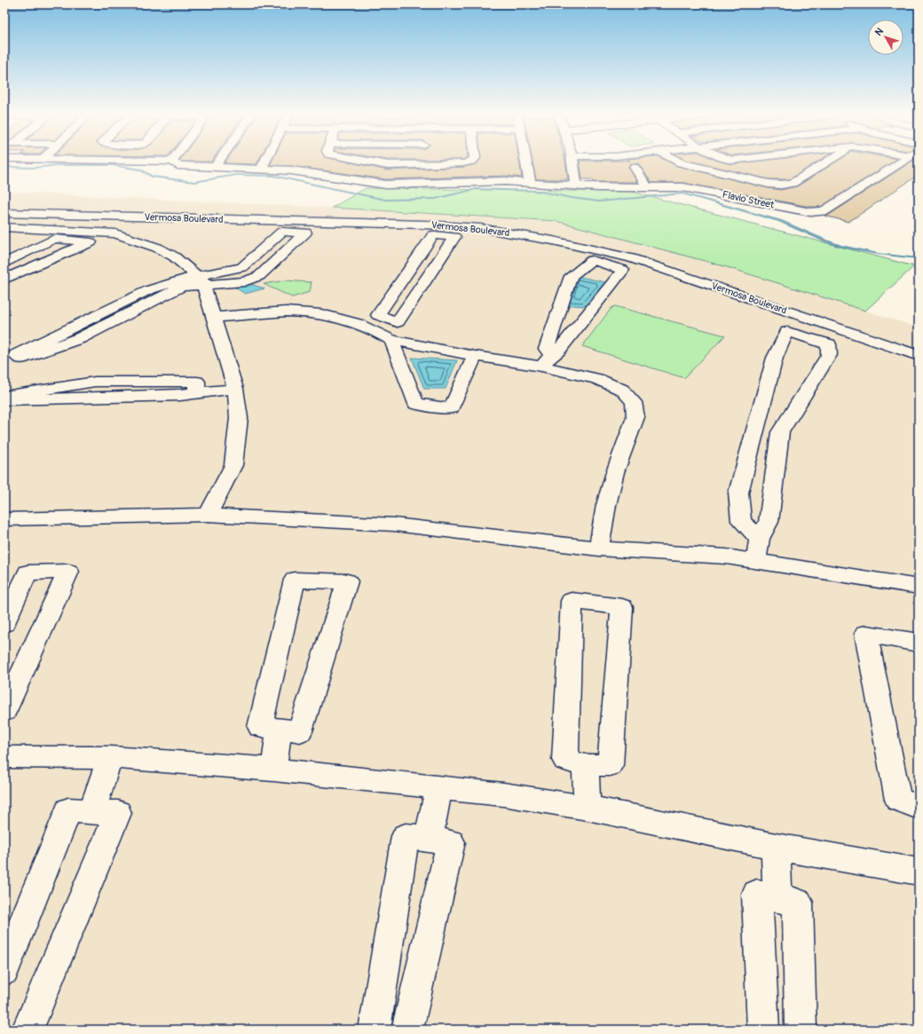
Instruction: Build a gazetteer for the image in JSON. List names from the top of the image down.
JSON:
{
  "streets": {
    "street": ["Flavio Street", "Vermosa Boulevard"]
  },
  "north": "top left"
}
